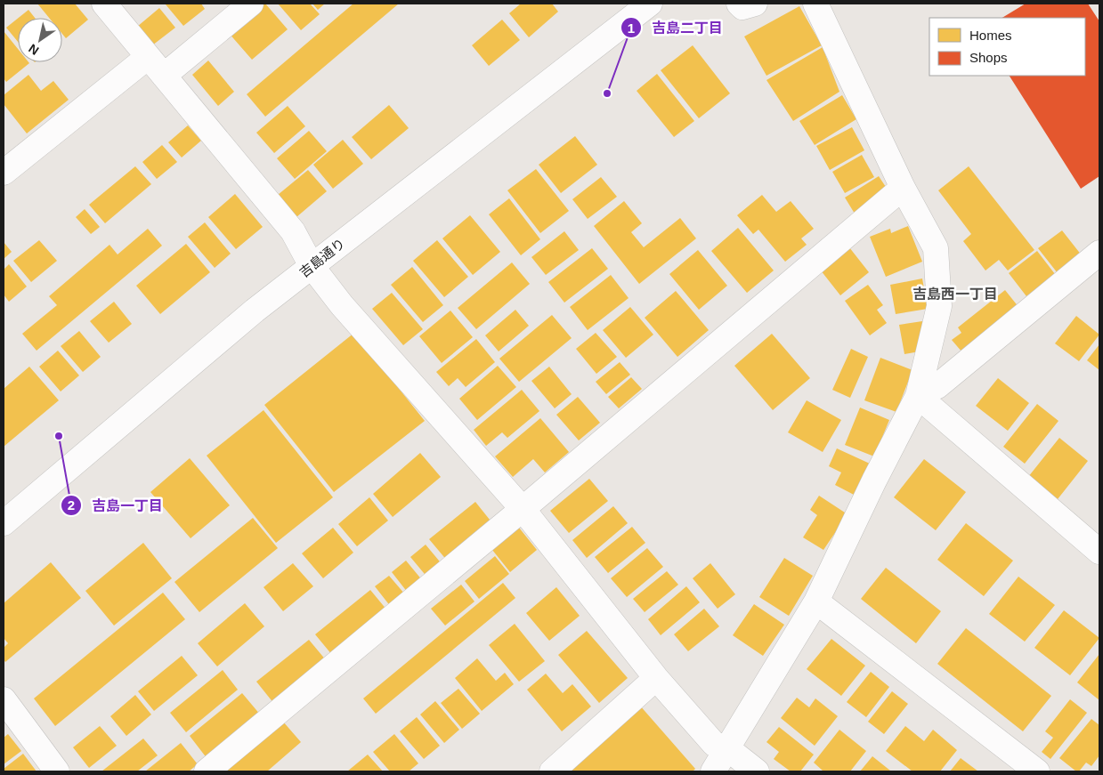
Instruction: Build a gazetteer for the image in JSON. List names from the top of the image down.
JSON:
{
  "streets": {
    "street": ["吉島通り"]
  },
  "districts": ["吉島西一丁目"],
  "places": ["吉島二丁目", "吉島一丁目"],
  "legend": ["Homes", "Shops"],
  "north": "bottom left"
}
